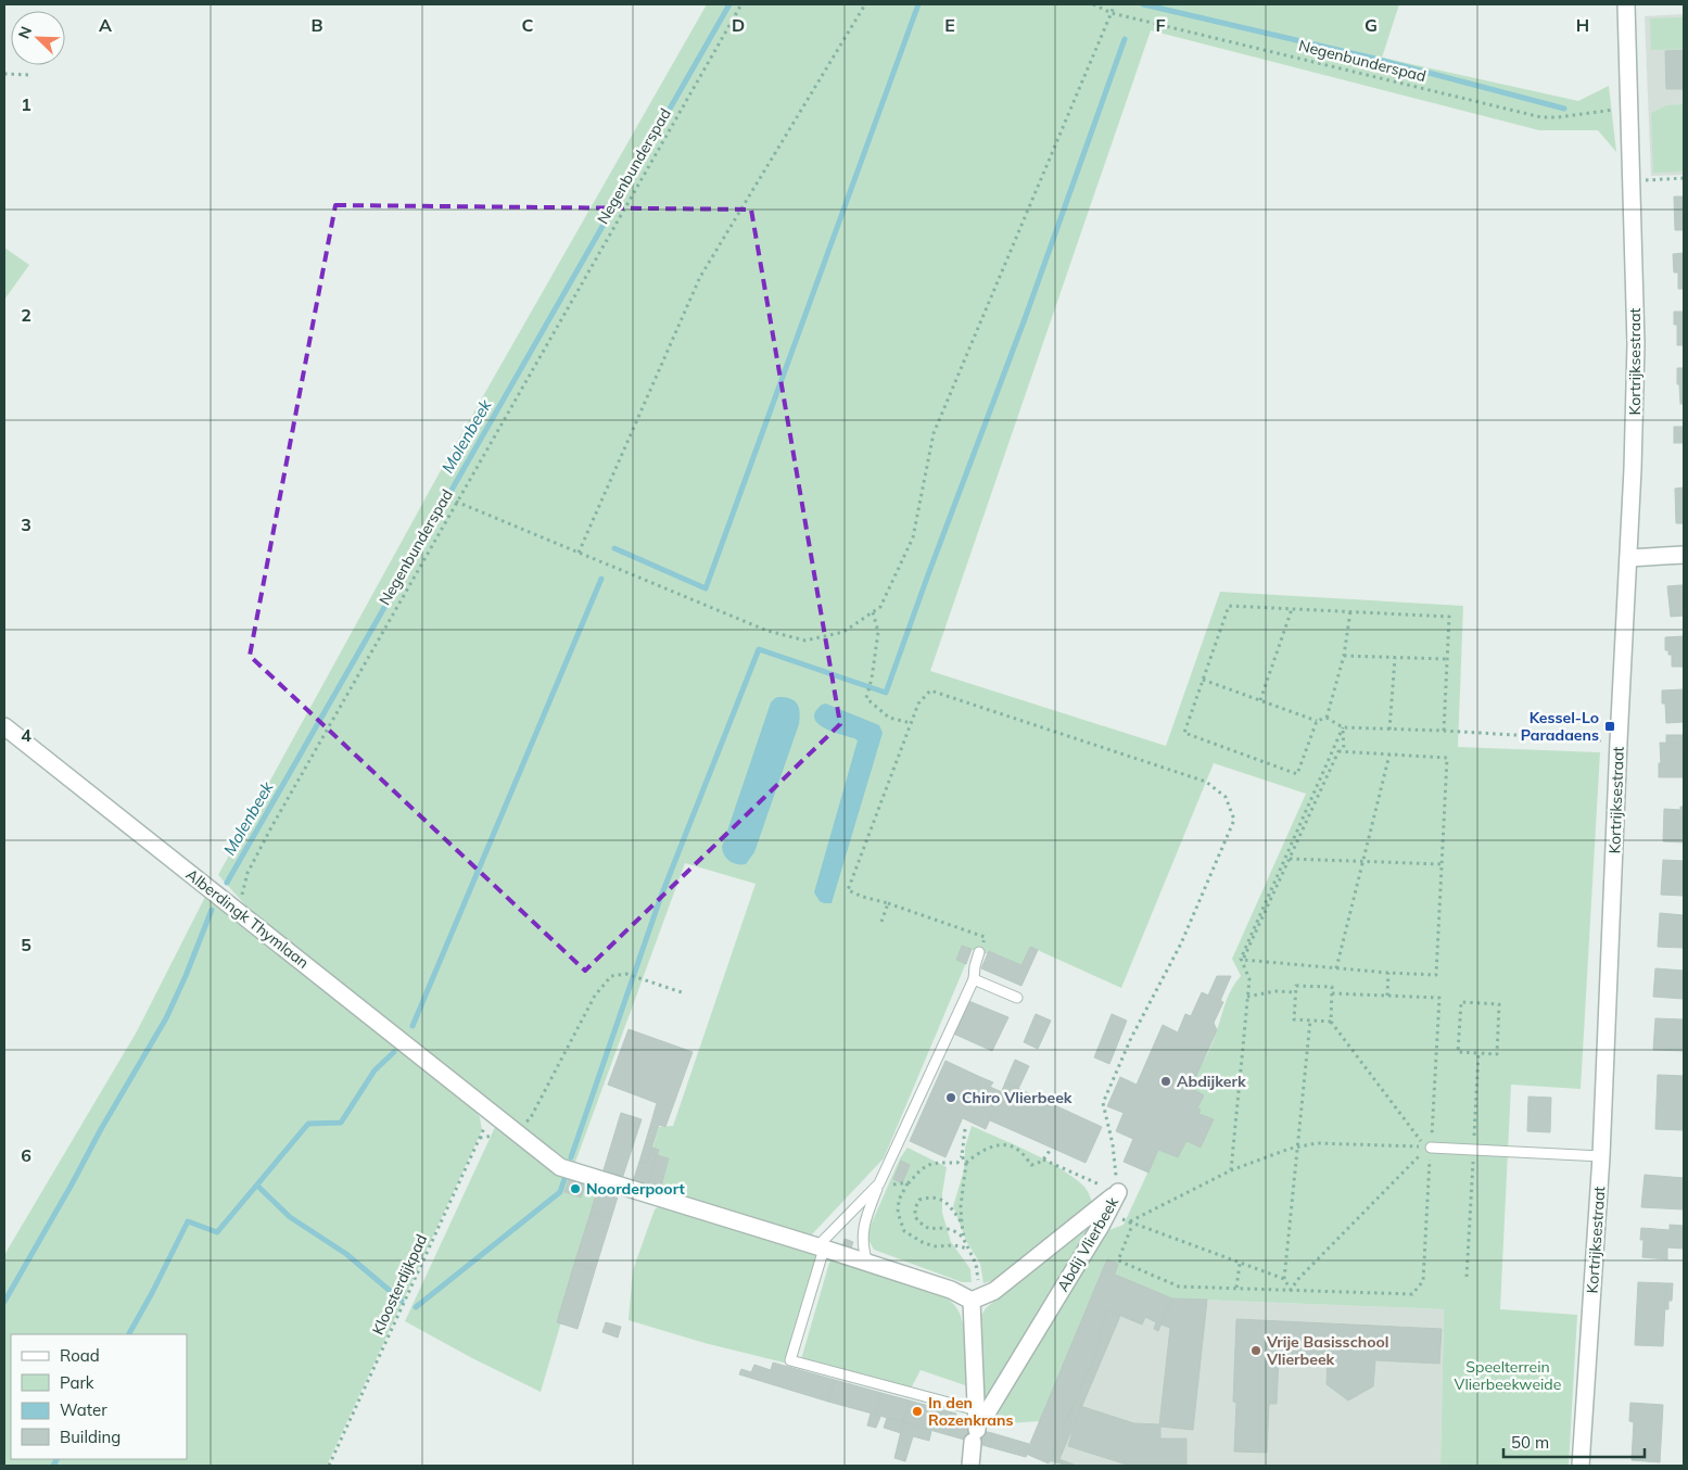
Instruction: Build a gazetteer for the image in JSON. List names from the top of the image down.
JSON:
{
  "streets": {
    "street": ["Kortrijksestraat", "Alberdingk Thymlaan", "Abdij Vlierbeek"],
    "path": ["Negenbunderspad", "Kloosterdijkpad"]
  },
  "crossings": [
    ["Negenbunderspad", "Kortrijksestraat"],
    ["Negenbunderspad", "Alberdingk Thymlaan"],
    ["Alberdingk Thymlaan", "Kloosterdijkpad"]
  ],
  "water": ["Molenbeek"],
  "parks": ["Speelterrein Vlierbeekweide"],
  "places": {
    "transit": ["Kessel-Lo Paradaens"],
    "other": [
      "Abdijkerk",
      "Chiro Vlierbeek",
      "Noorderpoort",
      "Vrije Basisschool Vlierbeek",
      "In den Rozenkrans"
    ]
  },
  "legend": [
    "Road",
    "Park",
    "Water",
    "Building"
  ],
  "scale_bar": "50 m",
  "north": "top left",
  "grid": {
    "columns": [
      "A",
      "B",
      "C",
      "D",
      "E",
      "F",
      "G",
      "H"
    ],
    "rows": [
      "1",
      "2",
      "3",
      "4",
      "5",
      "6"
    ]
  }
}
